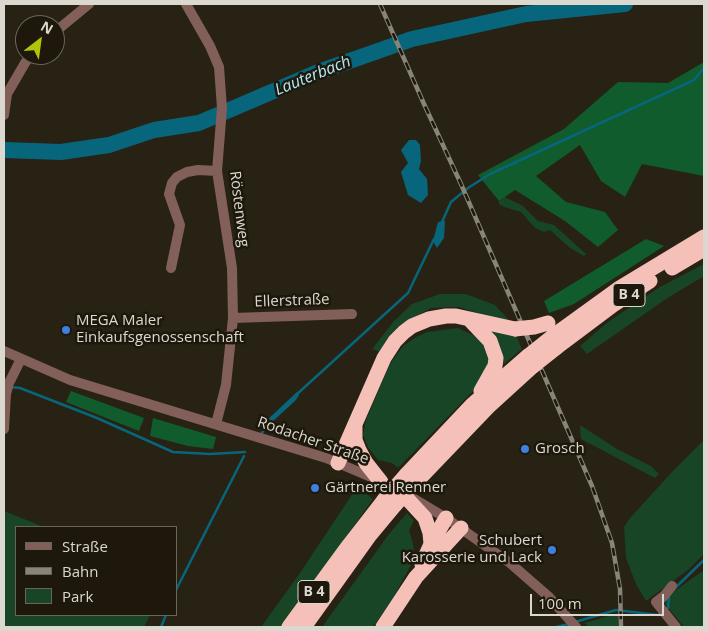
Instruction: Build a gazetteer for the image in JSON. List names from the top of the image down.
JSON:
{
  "streets": {
    "highway": ["B 4"],
    "street": ["Röstenweg", "Ellerstraße", "Rodacher Straße"]
  },
  "crossings": [
    ["Röstenweg", "Ellerstraße"],
    ["Röstenweg", "Rodacher Straße"],
    ["B 4", "Rodacher Straße"]
  ],
  "water": ["Lauterbach"],
  "places": [
    "MEGA Maler Einkaufsgenossenschaft",
    "Grosch",
    "Gärtnerei Renner",
    "Schubert Karosserie und Lack"
  ],
  "legend": ["Straße", "Bahn", "Park"],
  "scale_bar": "100 m",
  "north": "top right"
}
